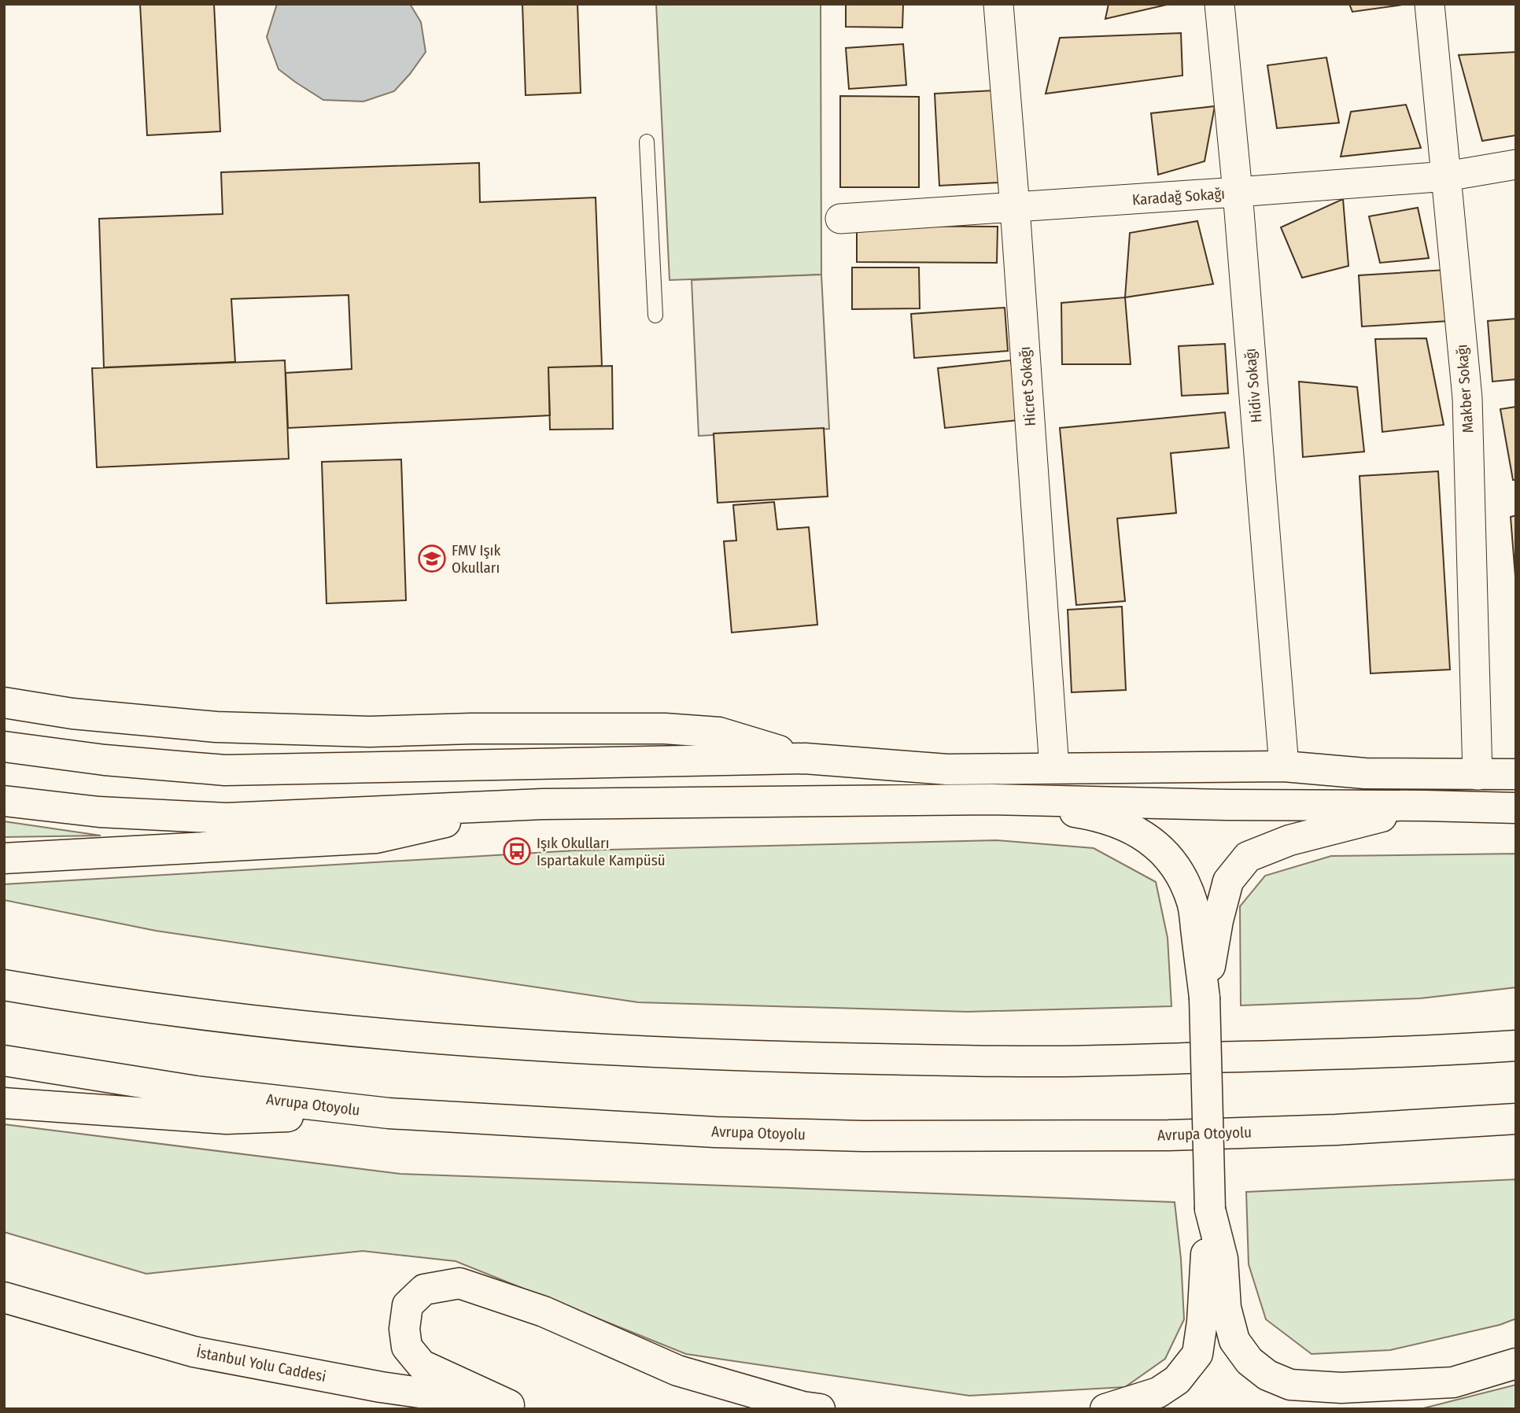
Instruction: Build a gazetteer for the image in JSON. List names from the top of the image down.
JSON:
{
  "streets": {
    "main road": ["Avrupa Otoyolu", "İstanbul Yolu Caddesi"],
    "street": [
      "Karadağ Sokağı",
      "Hidiv Sokağı",
      "Hicret Sokağı",
      "Makber Sokağı"
    ]
  },
  "crossings": [
    ["Karadağ Sokağı", "Hidiv Sokağı"],
    ["Karadağ Sokağı", "Hicret Sokağı"],
    ["Karadağ Sokağı", "Makber Sokağı"]
  ],
  "places": {
    "school or university": ["FMV Işık Okulları"],
    "bus stop": ["Işık Okulları Ispartakule Kampüsü"]
  }
}
